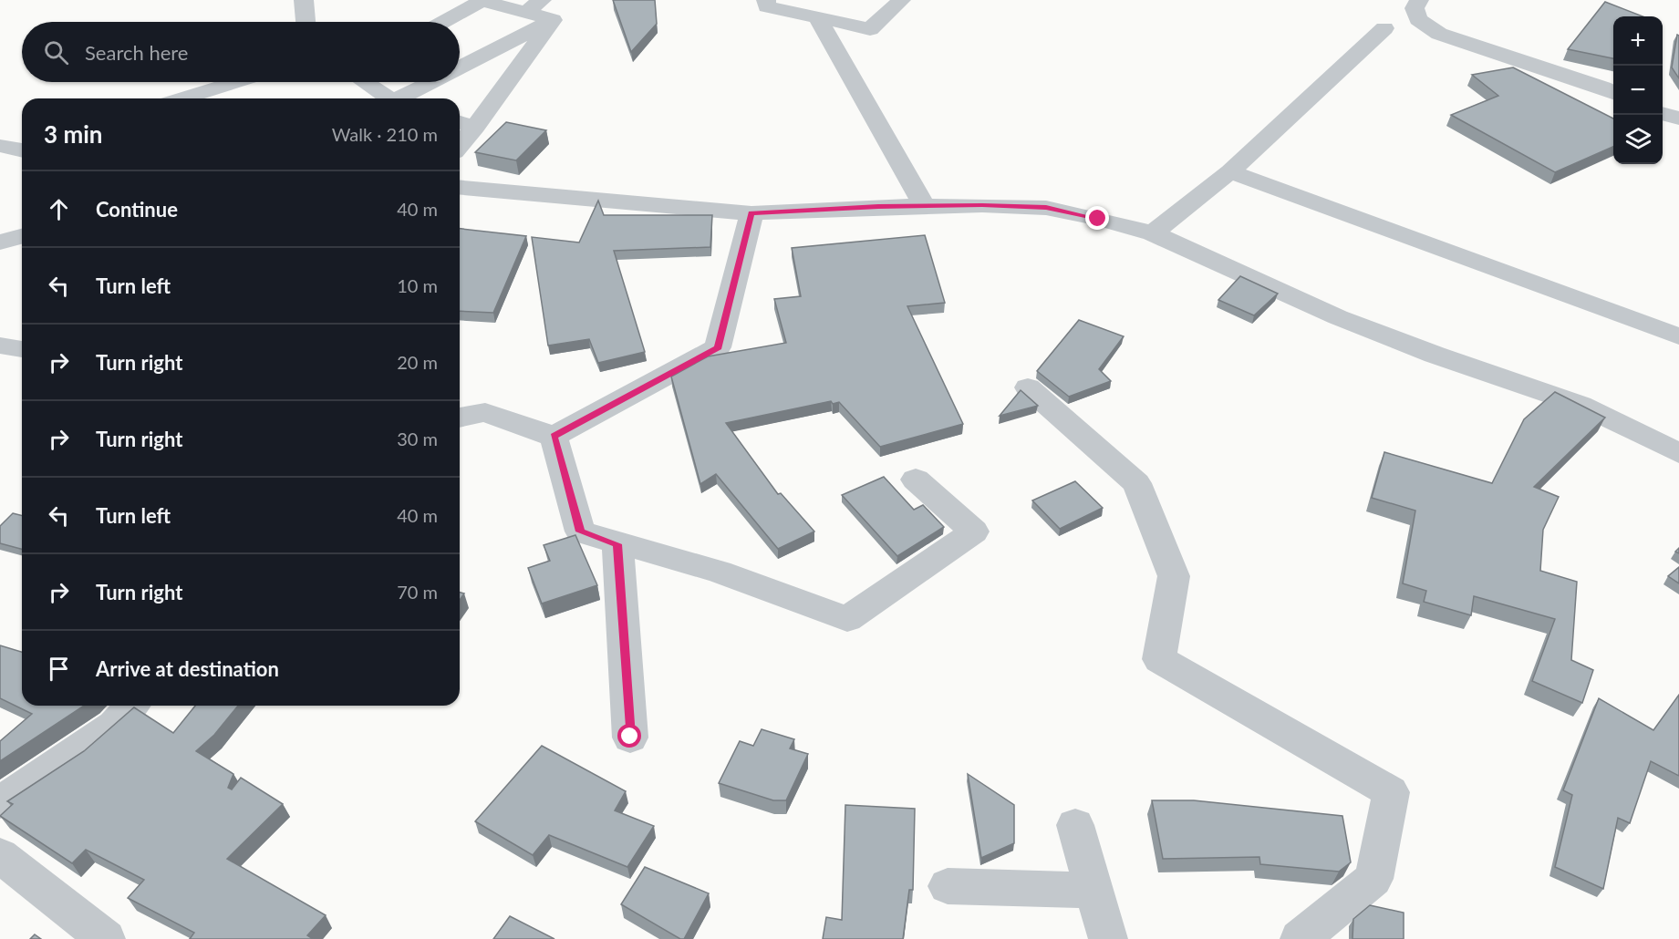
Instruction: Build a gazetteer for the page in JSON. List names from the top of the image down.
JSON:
{
  "page": {
    "map_buttons": ["+", "−"],
    "search": "Search here",
    "heading": ["3 min", "Walk · 210 m"],
    "list": [
      ["Continue", "40 m"],
      ["Turn left", "10 m"],
      ["Turn right", "20 m"],
      ["Turn right", "30 m"],
      ["Turn left", "40 m"],
      ["Turn right", "70 m"],
      "Arrive at destination"
    ]
  }
}
